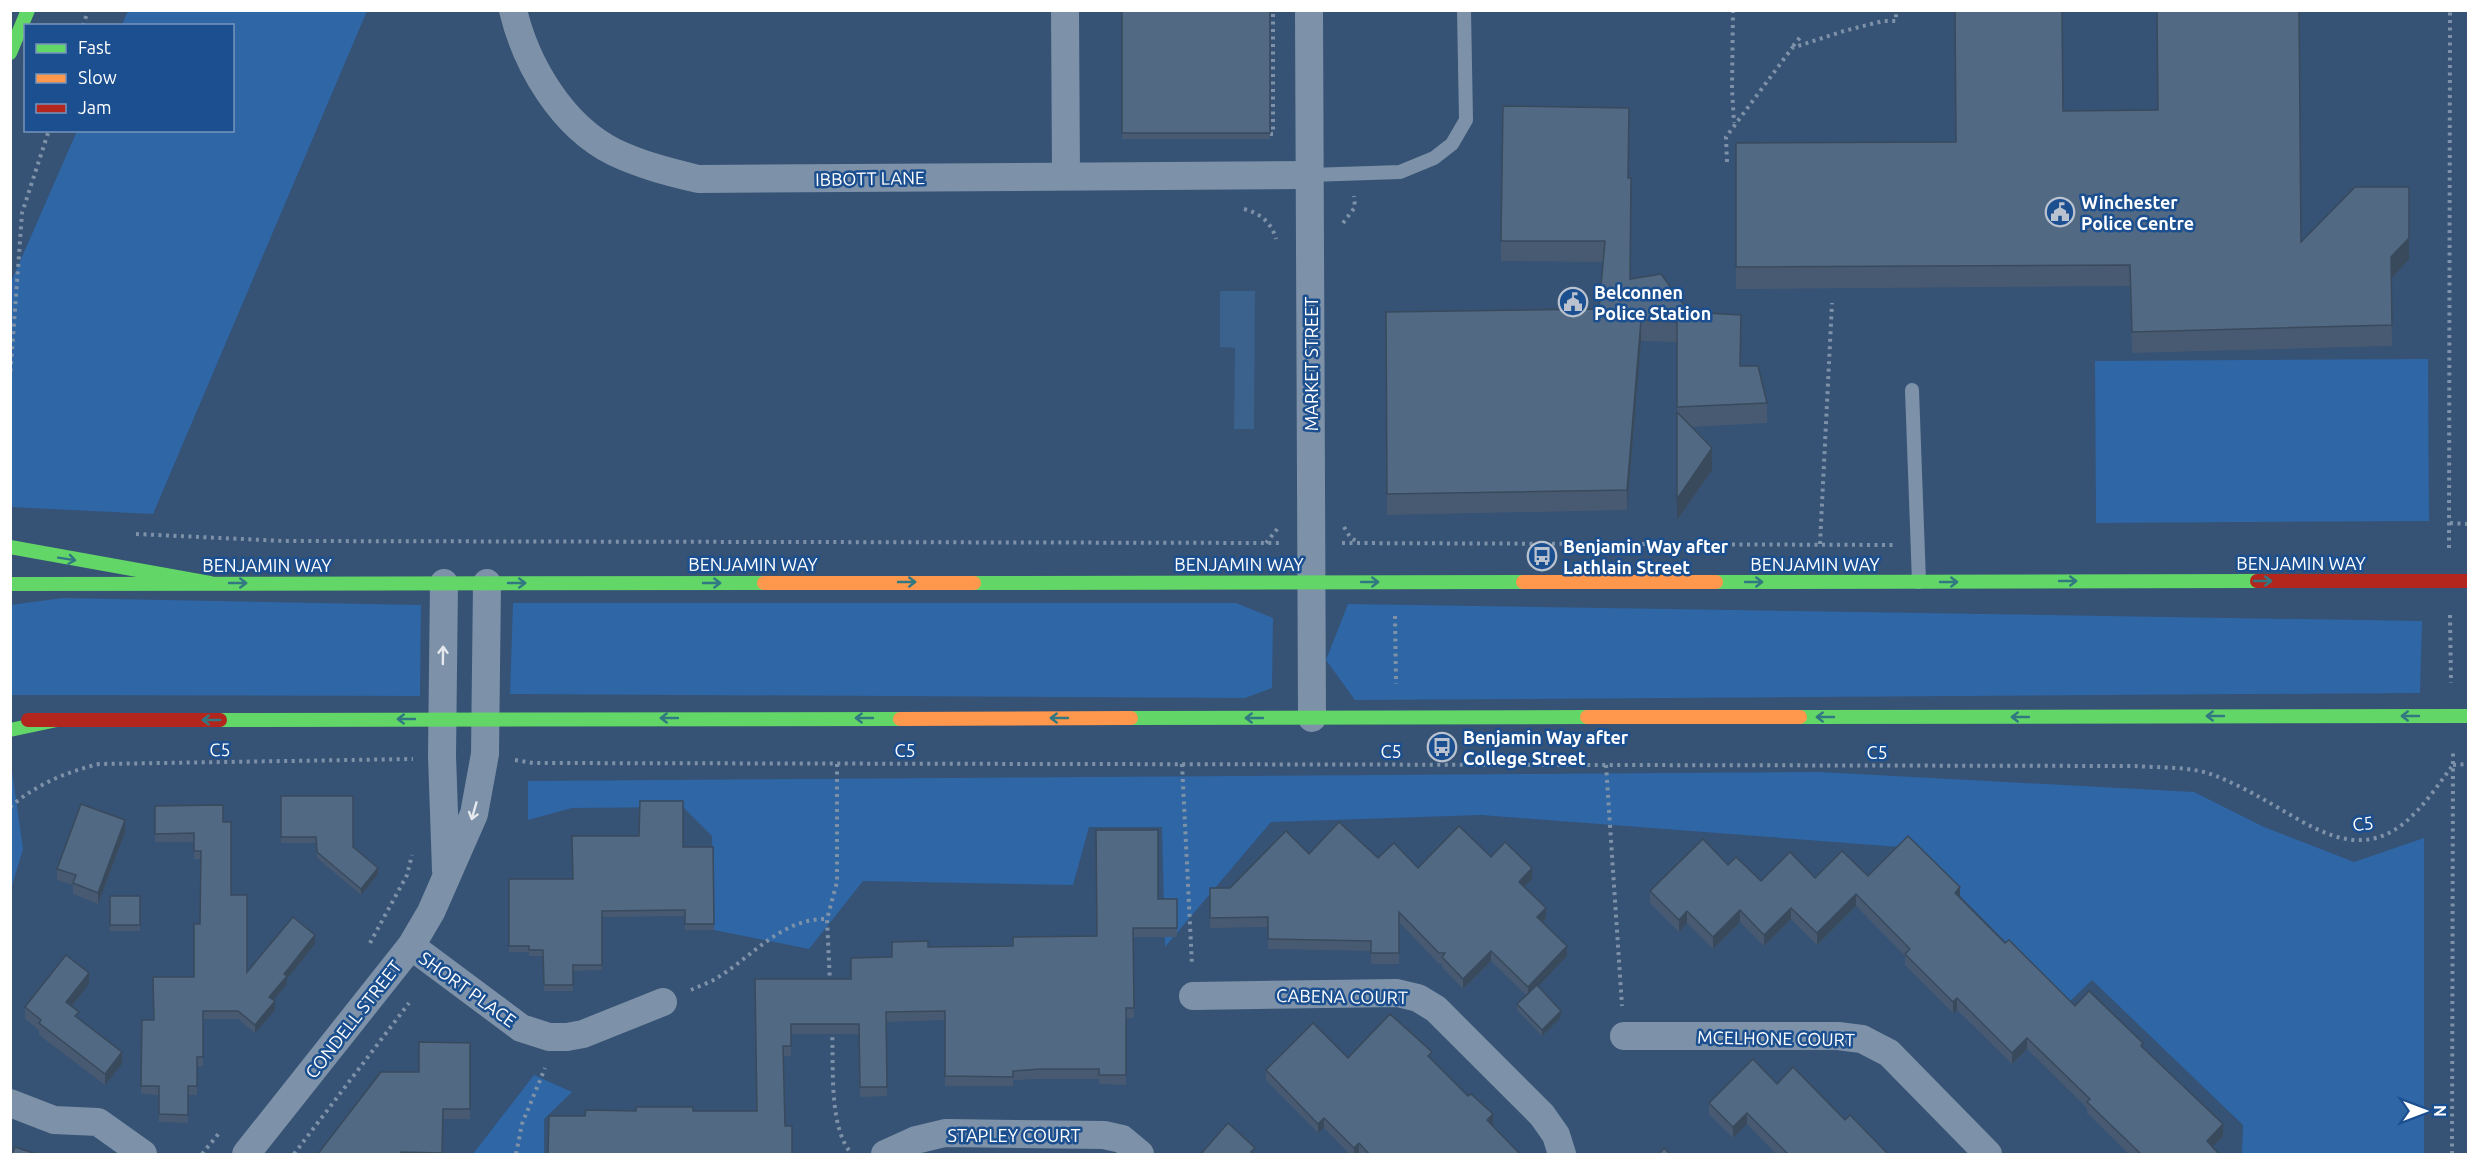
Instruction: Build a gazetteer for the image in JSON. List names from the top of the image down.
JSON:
{
  "streets": {
    "main road": ["BENJAMIN WAY"],
    "street": [
      "IBBOTT LANE",
      "MARKET STREET",
      "SHORT PLACE",
      "CABENA COURT",
      "CONDELL STREET",
      "MCELHONE COURT",
      "STAPLEY COURT"
    ],
    "path": ["C5"]
  },
  "crossings": [
    ["IBBOTT LANE", "MARKET STREET"],
    ["MARKET STREET", "BENJAMIN WAY"],
    ["BENJAMIN WAY", "CONDELL STREET"],
    ["C5", "CONDELL STREET"],
    ["SHORT PLACE", "CONDELL STREET"]
  ],
  "one_way": ["BENJAMIN WAY"],
  "places": {
    "public building": ["Winchester Police Centre", "Belconnen Police Station"],
    "bus stop": ["Benjamin Way after Lathlain Street", "Benjamin Way after College Street"]
  },
  "legend": ["Fast", "Slow", "Jam"],
  "north": "right"
}
